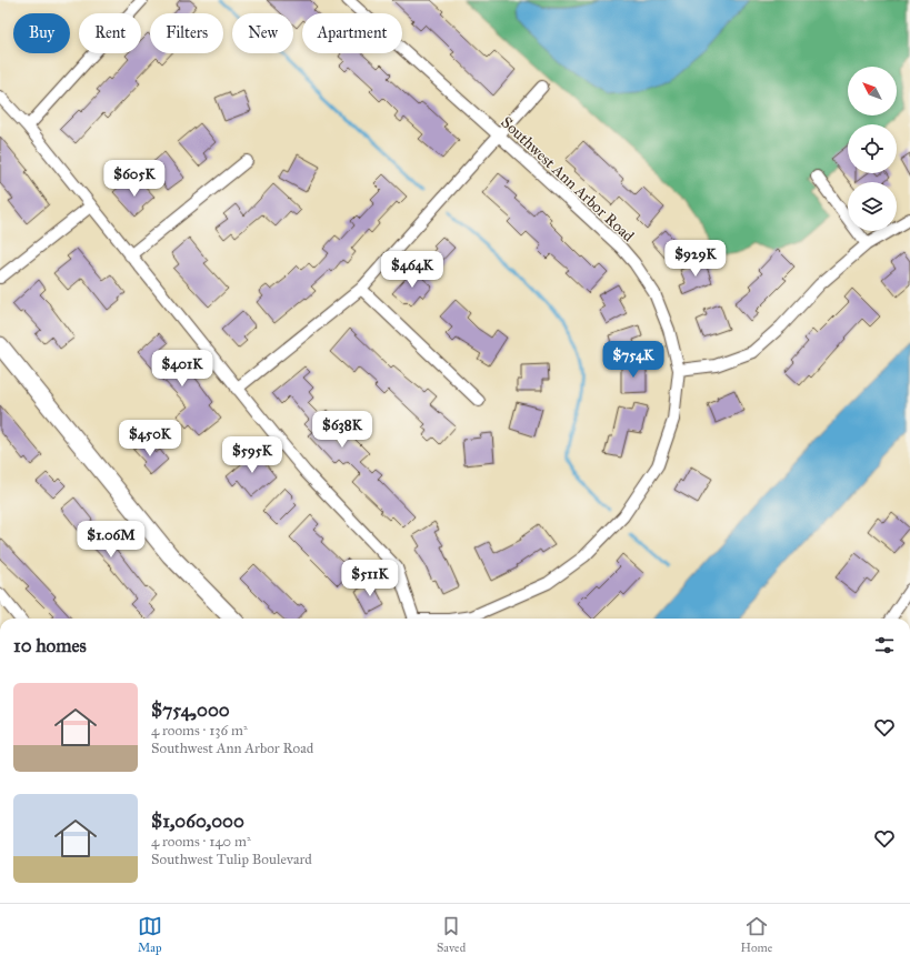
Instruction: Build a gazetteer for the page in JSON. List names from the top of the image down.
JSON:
{
  "streets": {
    "street": ["Southwest Ann Arbor Road"]
  },
  "north": "top left",
  "page": {
    "chip": [
      "Buy",
      "Rent",
      "Filters",
      "New",
      "Apartment"
    ],
    "price": [
      "$605K",
      "$929K",
      "$464K",
      "$754K",
      "$401K",
      "$638K",
      "$450K",
      "$595K",
      "$1.06M",
      "$511K"
    ],
    "heading": "10 homes",
    "list": [
      {
        "name": "$754,000",
        "note": "4 rooms · 136 m² · Southwest Ann Arbor Road"
      },
      {
        "name": "$1,060,000",
        "note": "4 rooms · 140 m² · Southwest Tulip Boulevard"
      }
    ],
    "tabs": ["Map", "Saved", "Home"]
  }
}
